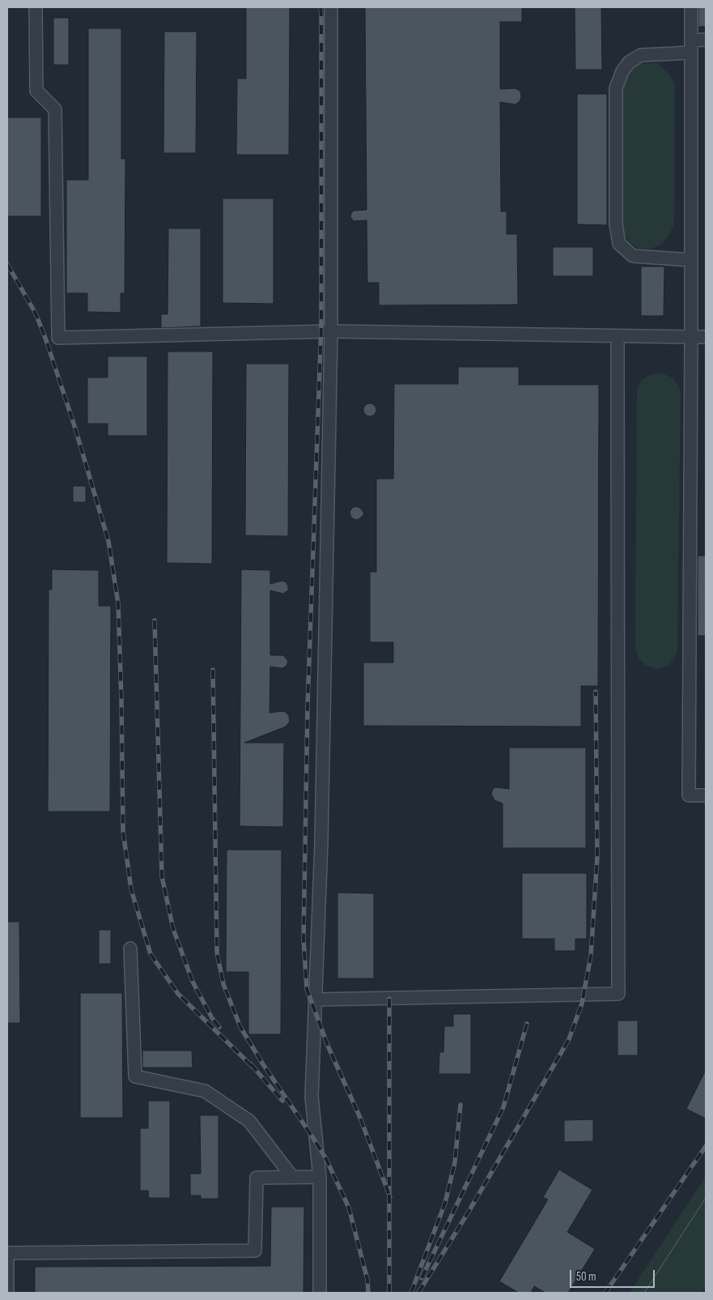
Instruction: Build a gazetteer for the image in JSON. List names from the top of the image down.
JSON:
{
  "scale_bar": "50 m"
}
